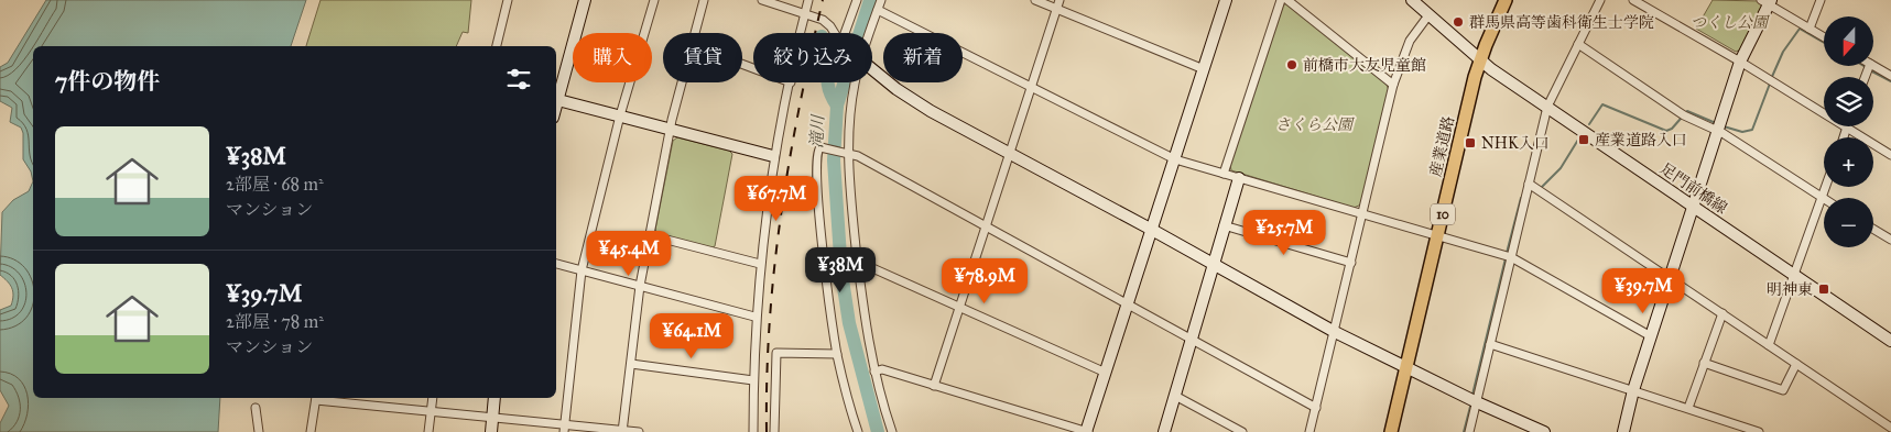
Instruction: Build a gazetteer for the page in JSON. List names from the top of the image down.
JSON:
{
  "streets": {
    "main road": ["産業道路", "10"],
    "street": ["足門前橋線"]
  },
  "crossings": [
    ["産業道路", "足門前橋線"]
  ],
  "water": ["滝川"],
  "parks": ["つくし公園", "さくら公園"],
  "places": {
    "other": ["群馬県高等歯科衛生士学院", "前橋市大友児童館"],
    "transit": ["産業道路入口", "NHK入口", "明神東"]
  },
  "north": "bottom",
  "page": {
    "map_buttons": ["+", "−"],
    "chip": [
      "購入",
      "賃貸",
      "絞り込み",
      "新着"
    ],
    "heading": "7件の物件",
    "list": [
      {
        "name": "¥38M",
        "note": "2部屋 · 68 m² · マンション"
      },
      {
        "name": "¥39.7M",
        "note": "2部屋 · 78 m² · マンション"
      }
    ],
    "price": [
      "¥67.7M",
      "¥25.7M",
      "¥45.4M",
      "¥38M",
      "¥78.9M",
      "¥39.7M",
      "¥64.1M"
    ]
  }
}
